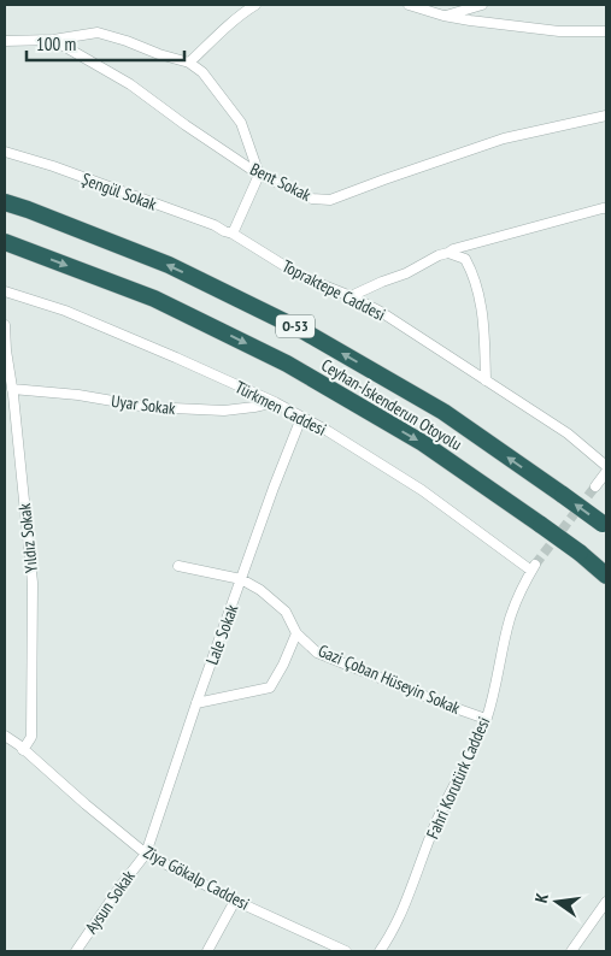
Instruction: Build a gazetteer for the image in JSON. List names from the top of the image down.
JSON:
{
  "streets": {
    "highway": ["O-53", "Ceyhan-İskenderun Otoyolu"],
    "street": [
      "Bent Sokak",
      "Şengül Sokak",
      "Topraktepe Caddesi",
      "Uyar Sokak",
      "Türkmen Caddesi",
      "Yıldız Sokak",
      "Lale Sokak",
      "Gazi Çoban Hüseyin Sokak",
      "Fahri Korutürk Caddesi",
      "Ziya Gökalp Caddesi",
      "Aysun Sokak"
    ]
  },
  "crossings": [
    ["Şengül Sokak", "Topraktepe Caddesi"],
    ["Uyar Sokak", "Türkmen Caddesi"],
    ["Uyar Sokak", "Yıldız Sokak"],
    ["Türkmen Caddesi", "Lale Sokak"],
    ["Türkmen Caddesi", "Fahri Korutürk Caddesi"],
    ["Yıldız Sokak", "Ziya Gökalp Caddesi"],
    ["Lale Sokak", "Gazi Çoban Hüseyin Sokak"],
    ["Lale Sokak", "Ziya Gökalp Caddesi"],
    ["Lale Sokak", "Aysun Sokak"],
    ["Gazi Çoban Hüseyin Sokak", "Fahri Korutürk Caddesi"],
    ["Ziya Gökalp Caddesi", "Aysun Sokak"]
  ],
  "scale_bar": "100 m",
  "north": "left"
}
